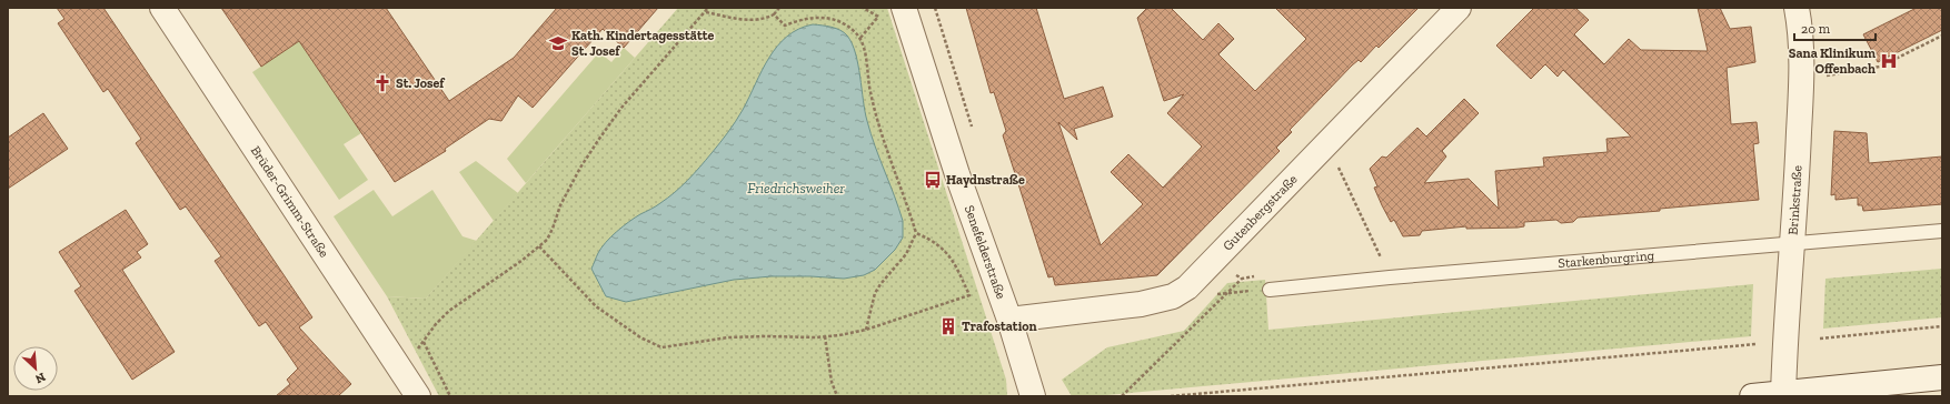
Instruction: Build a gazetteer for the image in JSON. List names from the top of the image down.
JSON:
{
  "streets": {
    "street": [
      "Brinkstraße",
      "Brüder-Grimm-Straße",
      "Gutenbergstraße",
      "Senefelderstraße"
    ],
    "lane": ["Starkenburgring"]
  },
  "crossings": [
    ["Brinkstraße", "Starkenburgring"],
    ["Gutenbergstraße", "Senefelderstraße"]
  ],
  "water": ["Friedrichsweiher"],
  "places": {
    "school or university": ["Kath. Kindertagesstätte St. Josef"],
    "hospital": ["Sana Klinikum Offenbach"],
    "church": ["St. Josef"],
    "bus stop": ["Haydnstraße"],
    "building": ["Trafostation"]
  },
  "scale_bar": "20 m",
  "north": "bottom right"
}
